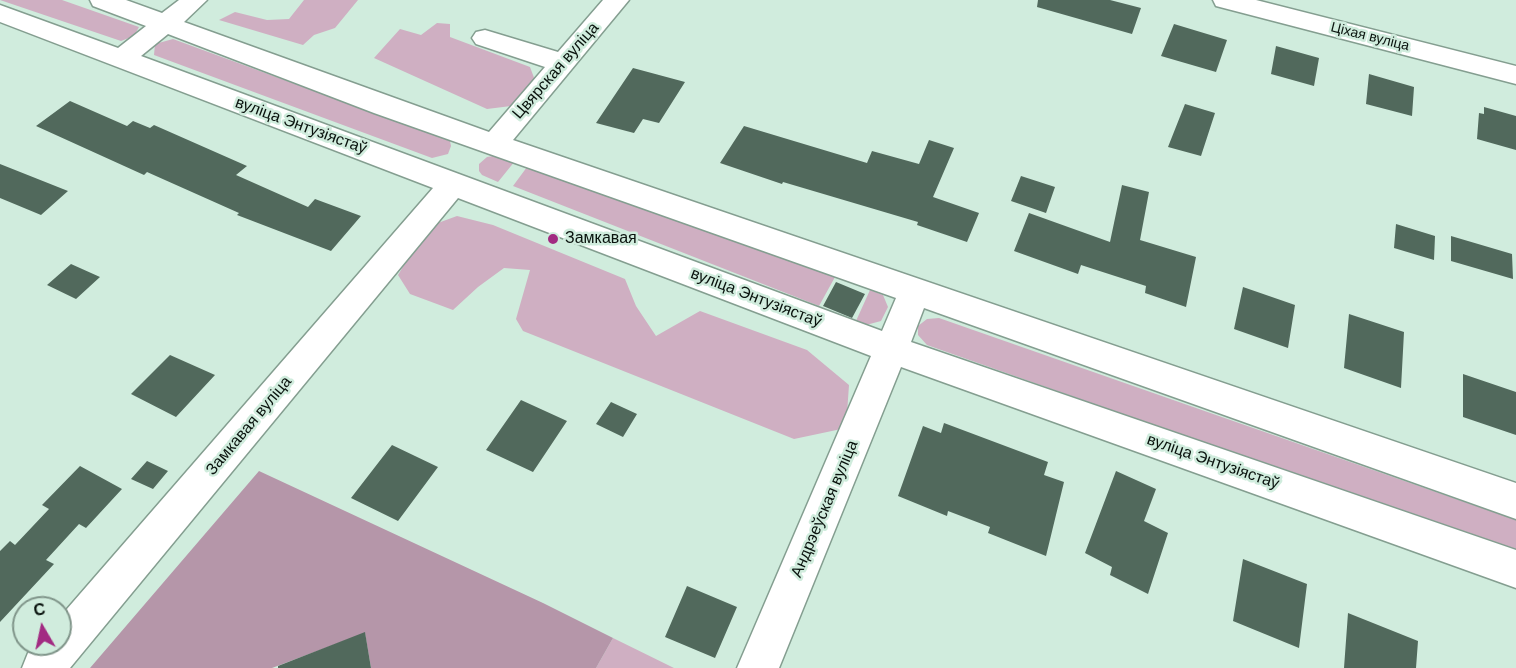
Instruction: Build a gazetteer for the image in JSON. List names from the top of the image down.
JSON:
{
  "streets": {
    "street": [
      "Ціхая вуліца",
      "Цвярская вуліца",
      "вуліца Энтузіястаў",
      "Замкавая вуліца",
      "Андрэеўская вуліца"
    ]
  },
  "crossings": [
    ["Цвярская вуліца", "вуліца Энтузіястаў"],
    ["Цвярская вуліца", "Замкавая вуліца"],
    ["вуліца Энтузіястаў", "Замкавая вуліца"],
    ["вуліца Энтузіястаў", "Андрэеўская вуліца"]
  ],
  "places": ["Замкавая"],
  "north": "top"
}
